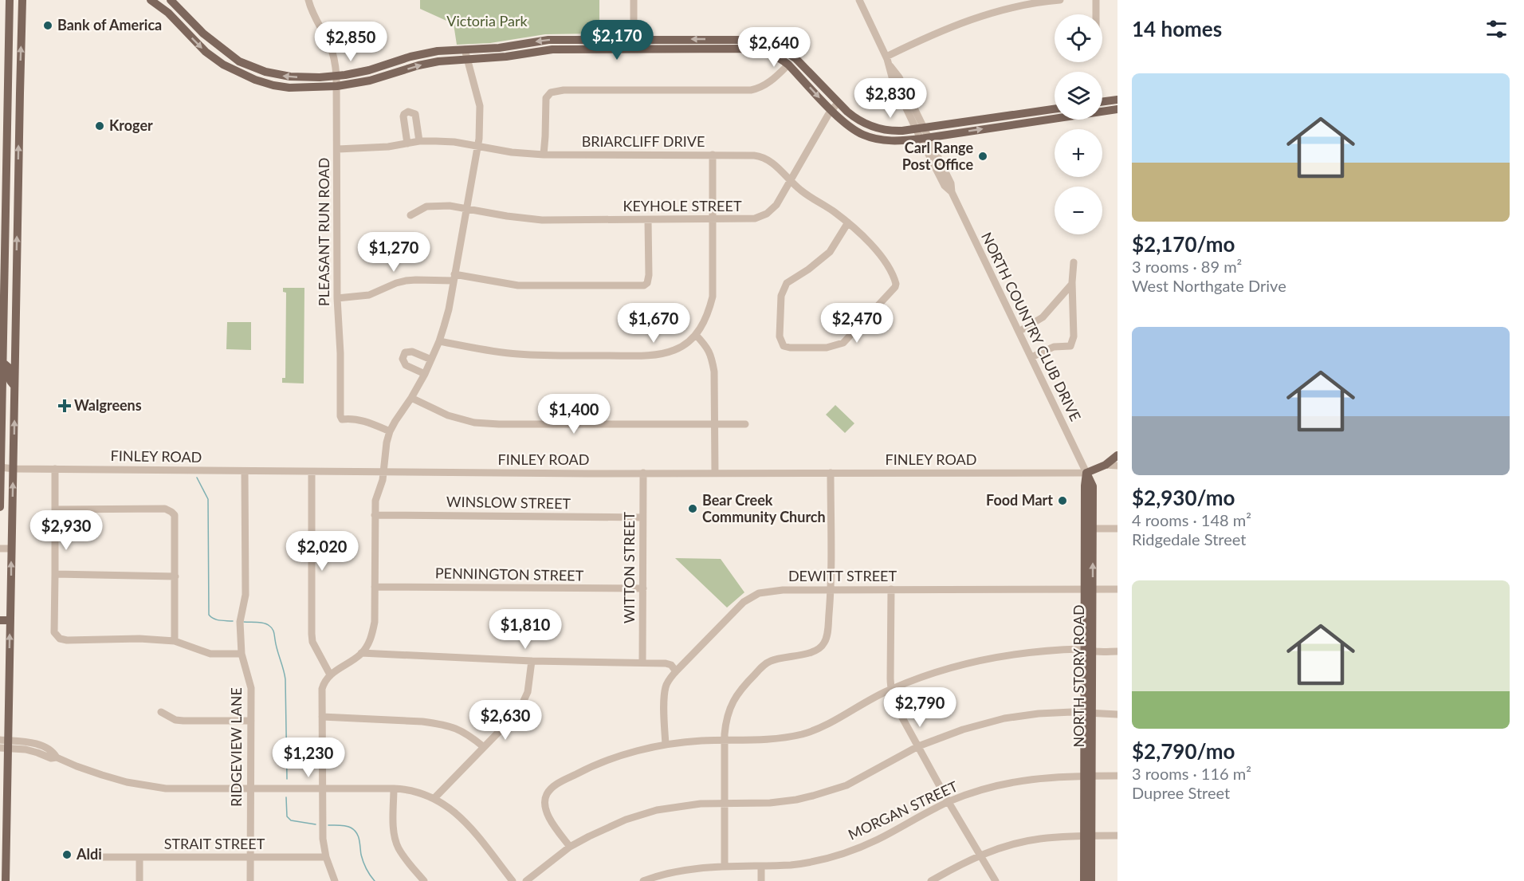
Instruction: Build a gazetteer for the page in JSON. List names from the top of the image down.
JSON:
{
  "streets": {
    "main road": ["NORTH STORY ROAD"],
    "street": [
      "BRIARCLIFF DRIVE",
      "KEYHOLE STREET",
      "PLEASANT RUN ROAD",
      "NORTH COUNTRY CLUB DRIVE",
      "FINLEY ROAD",
      "WINSLOW STREET",
      "WITTON STREET",
      "PENNINGTON STREET",
      "DEWITT STREET",
      "RIDGEVIEW LANE",
      "MORGAN STREET",
      "STRAIT STREET"
    ]
  },
  "crossings": [
    ["BRIARCLIFF DRIVE", "KEYHOLE STREET"],
    ["BRIARCLIFF DRIVE", "PLEASANT RUN ROAD"],
    ["NORTH COUNTRY CLUB DRIVE", "FINLEY ROAD"],
    ["NORTH COUNTRY CLUB DRIVE", "NORTH STORY ROAD"],
    ["FINLEY ROAD", "WITTON STREET"],
    ["FINLEY ROAD", "NORTH STORY ROAD"],
    ["FINLEY ROAD", "RIDGEVIEW LANE"],
    ["WINSLOW STREET", "WITTON STREET"],
    ["WITTON STREET", "PENNINGTON STREET"],
    ["DEWITT STREET", "NORTH STORY ROAD"],
    ["NORTH STORY ROAD", "MORGAN STREET"],
    ["RIDGEVIEW LANE", "STRAIT STREET"]
  ],
  "parks": ["Victoria Park"],
  "places": {
    "other": [
      "Bank of America",
      "Kroger",
      "Carl Range Post Office",
      "Food Mart",
      "Bear Creek Community Church",
      "Aldi"
    ],
    "health": ["Walgreens"]
  },
  "page": {
    "heading": "14 homes",
    "map_buttons": ["+", "−"],
    "price": [
      "$2,170",
      "$2,850",
      "$2,640",
      "$2,830",
      "$1,270",
      "$1,670",
      "$2,470",
      "$1,400",
      "$2,930",
      "$2,020",
      "$1,810",
      "$2,790",
      "$2,630",
      "$1,230"
    ],
    "list": [
      {
        "name": "$2,170/mo",
        "note": "3 rooms · 89 m² · West Northgate Drive"
      },
      {
        "name": "$2,930/mo",
        "note": "4 rooms · 148 m² · Ridgedale Street"
      },
      {
        "name": "$2,790/mo",
        "note": "3 rooms · 116 m² · Dupree Street"
      }
    ]
  }
}
